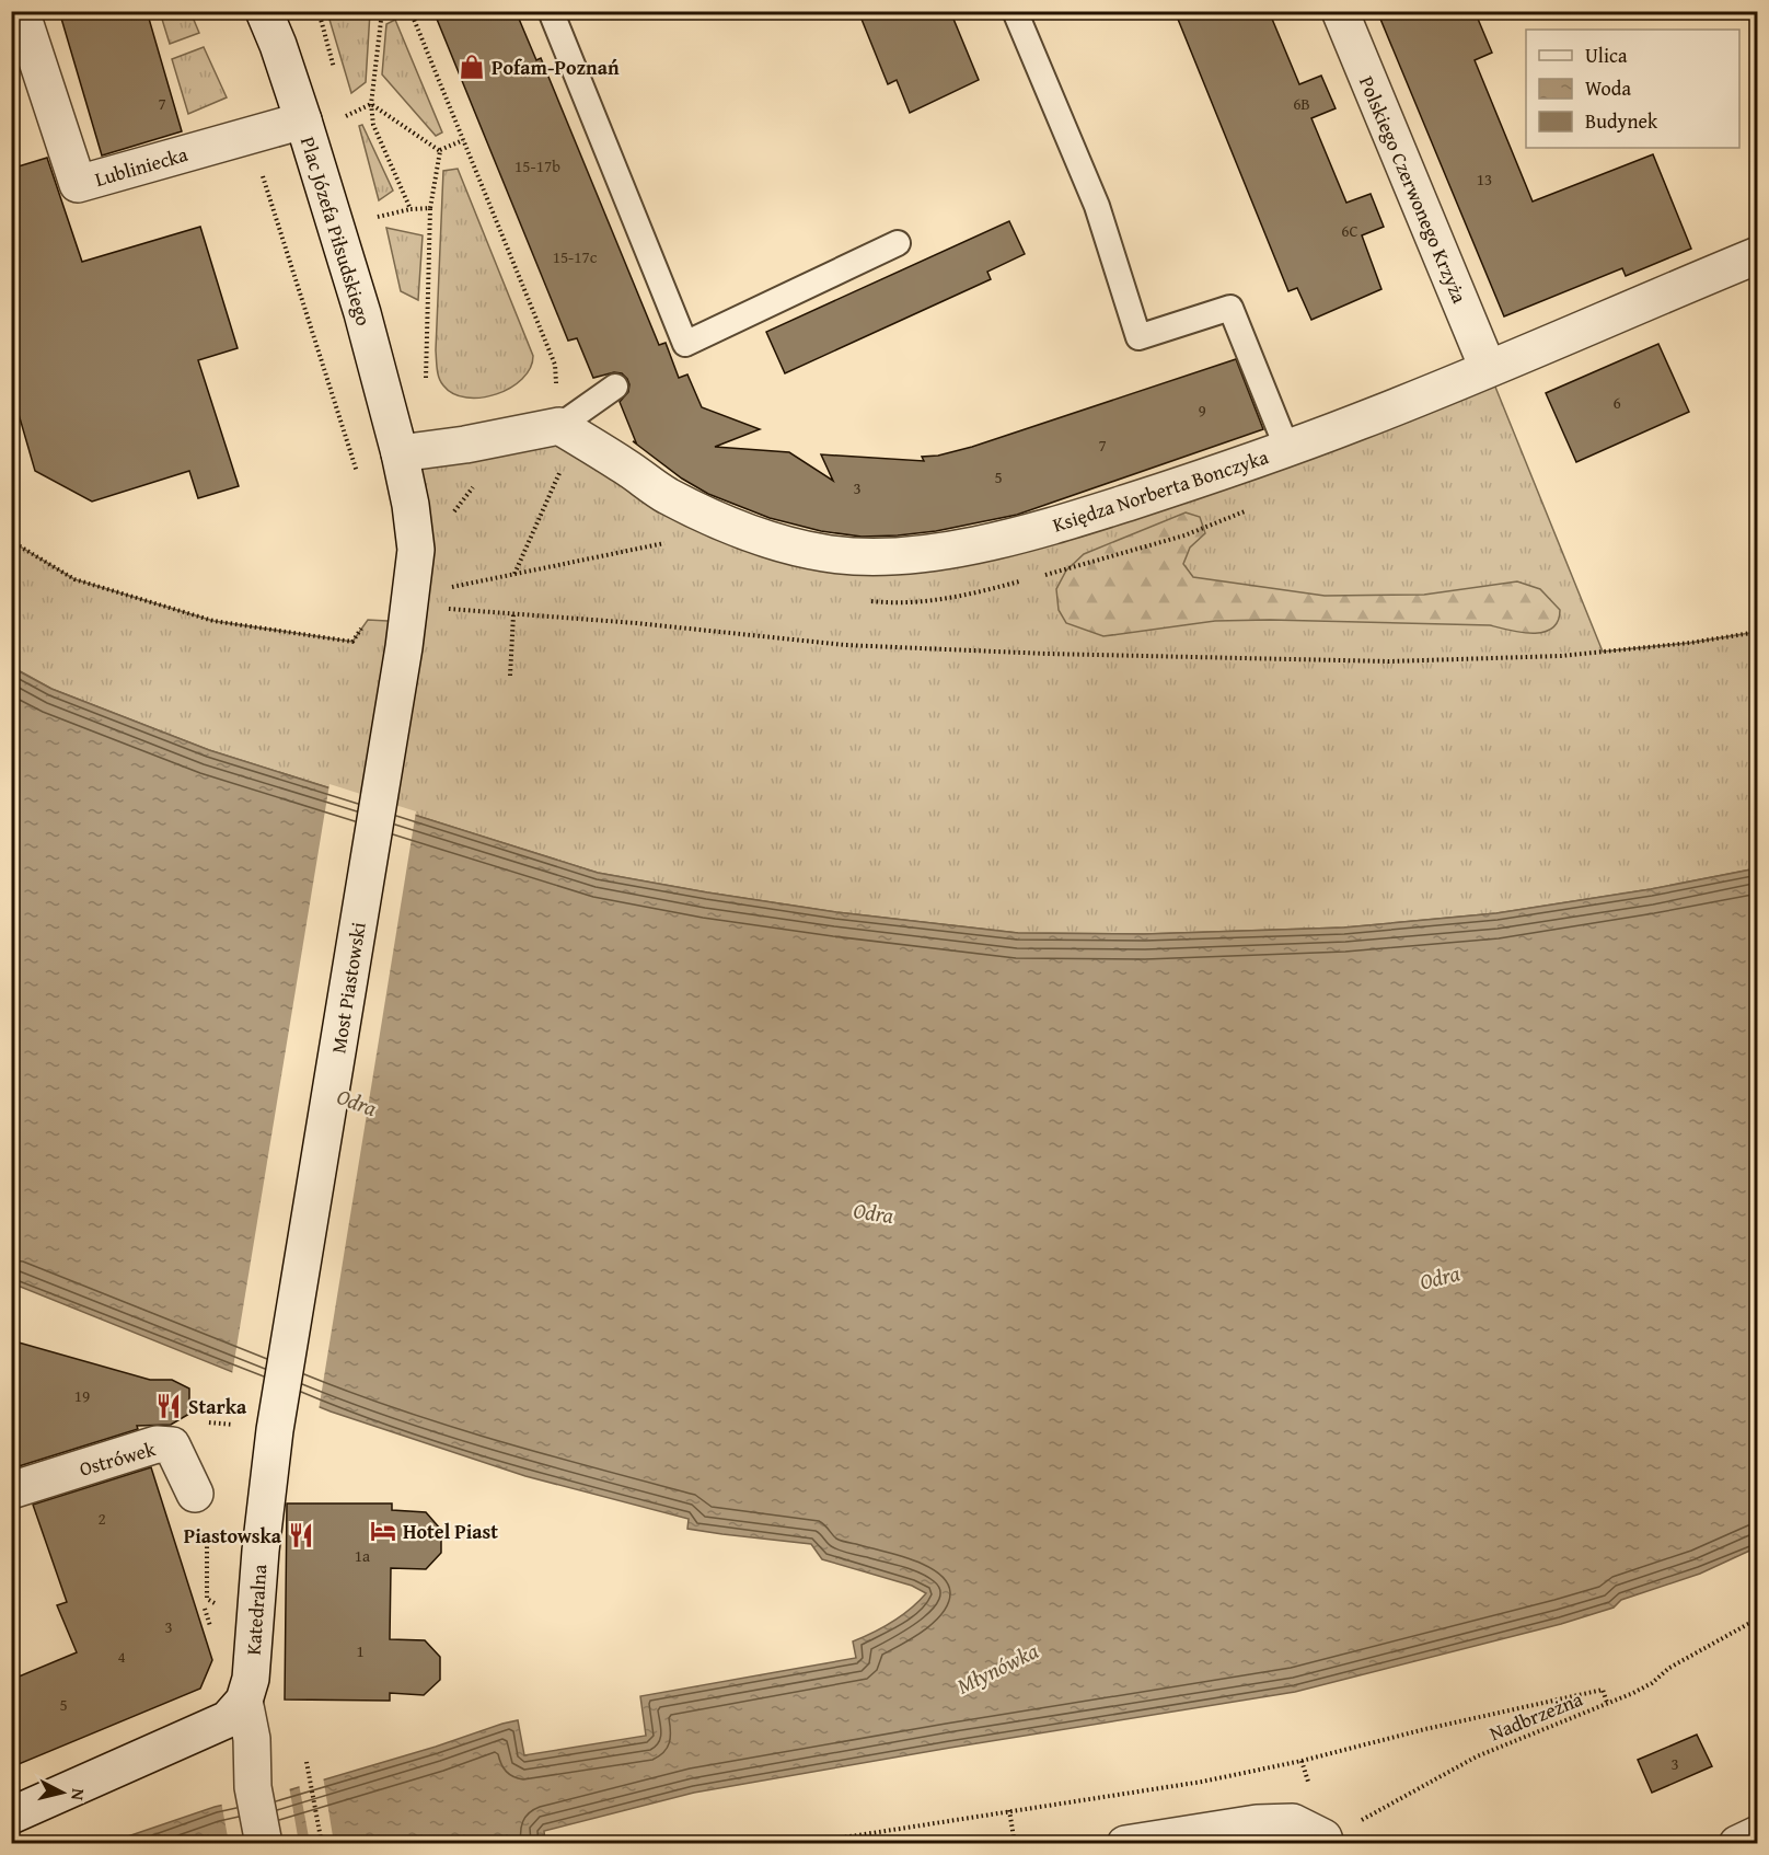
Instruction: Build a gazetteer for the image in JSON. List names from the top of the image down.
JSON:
{
  "streets": {
    "street": [
      "Lubliniecka",
      "Polskiego Czerwonego Krzyża",
      "Plac Józefa Piłsudskiego",
      "Księdza Norberta Bonczyka",
      "Most Piastowski",
      "Ostrówek",
      "Katedralna"
    ],
    "path": ["Nadbrzeżna"]
  },
  "crossings": [
    ["Lubliniecka", "Plac Józefa Piłsudskiego"],
    ["Polskiego Czerwonego Krzyża", "Księdza Norberta Bonczyka"],
    ["Plac Józefa Piłsudskiego", "Most Piastowski"],
    ["Most Piastowski", "Katedralna"]
  ],
  "water": ["Odra", "Młynówka"],
  "places": {
    "shop": ["Pofam-Poznań"],
    "restaurant": ["Starka", "Piastowska"],
    "hotel": ["Hotel Piast"]
  },
  "house_numbers": [
    "7",
    "6B",
    "15-17b",
    "13",
    "6C",
    "15-17c",
    "6",
    "9",
    "7",
    "5",
    "3",
    "19",
    "2",
    "1a",
    "3",
    "1",
    "4",
    "5",
    "3"
  ],
  "legend": ["Ulica", "Woda", "Budynek"],
  "north": "right"
}
